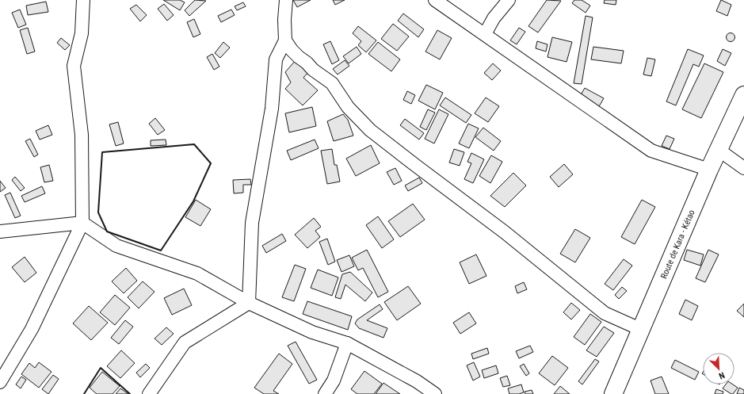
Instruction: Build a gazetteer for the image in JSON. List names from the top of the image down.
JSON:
{
  "streets": {
    "main road": ["Route de Kara - Kétao"]
  },
  "north": "bottom right"
}
